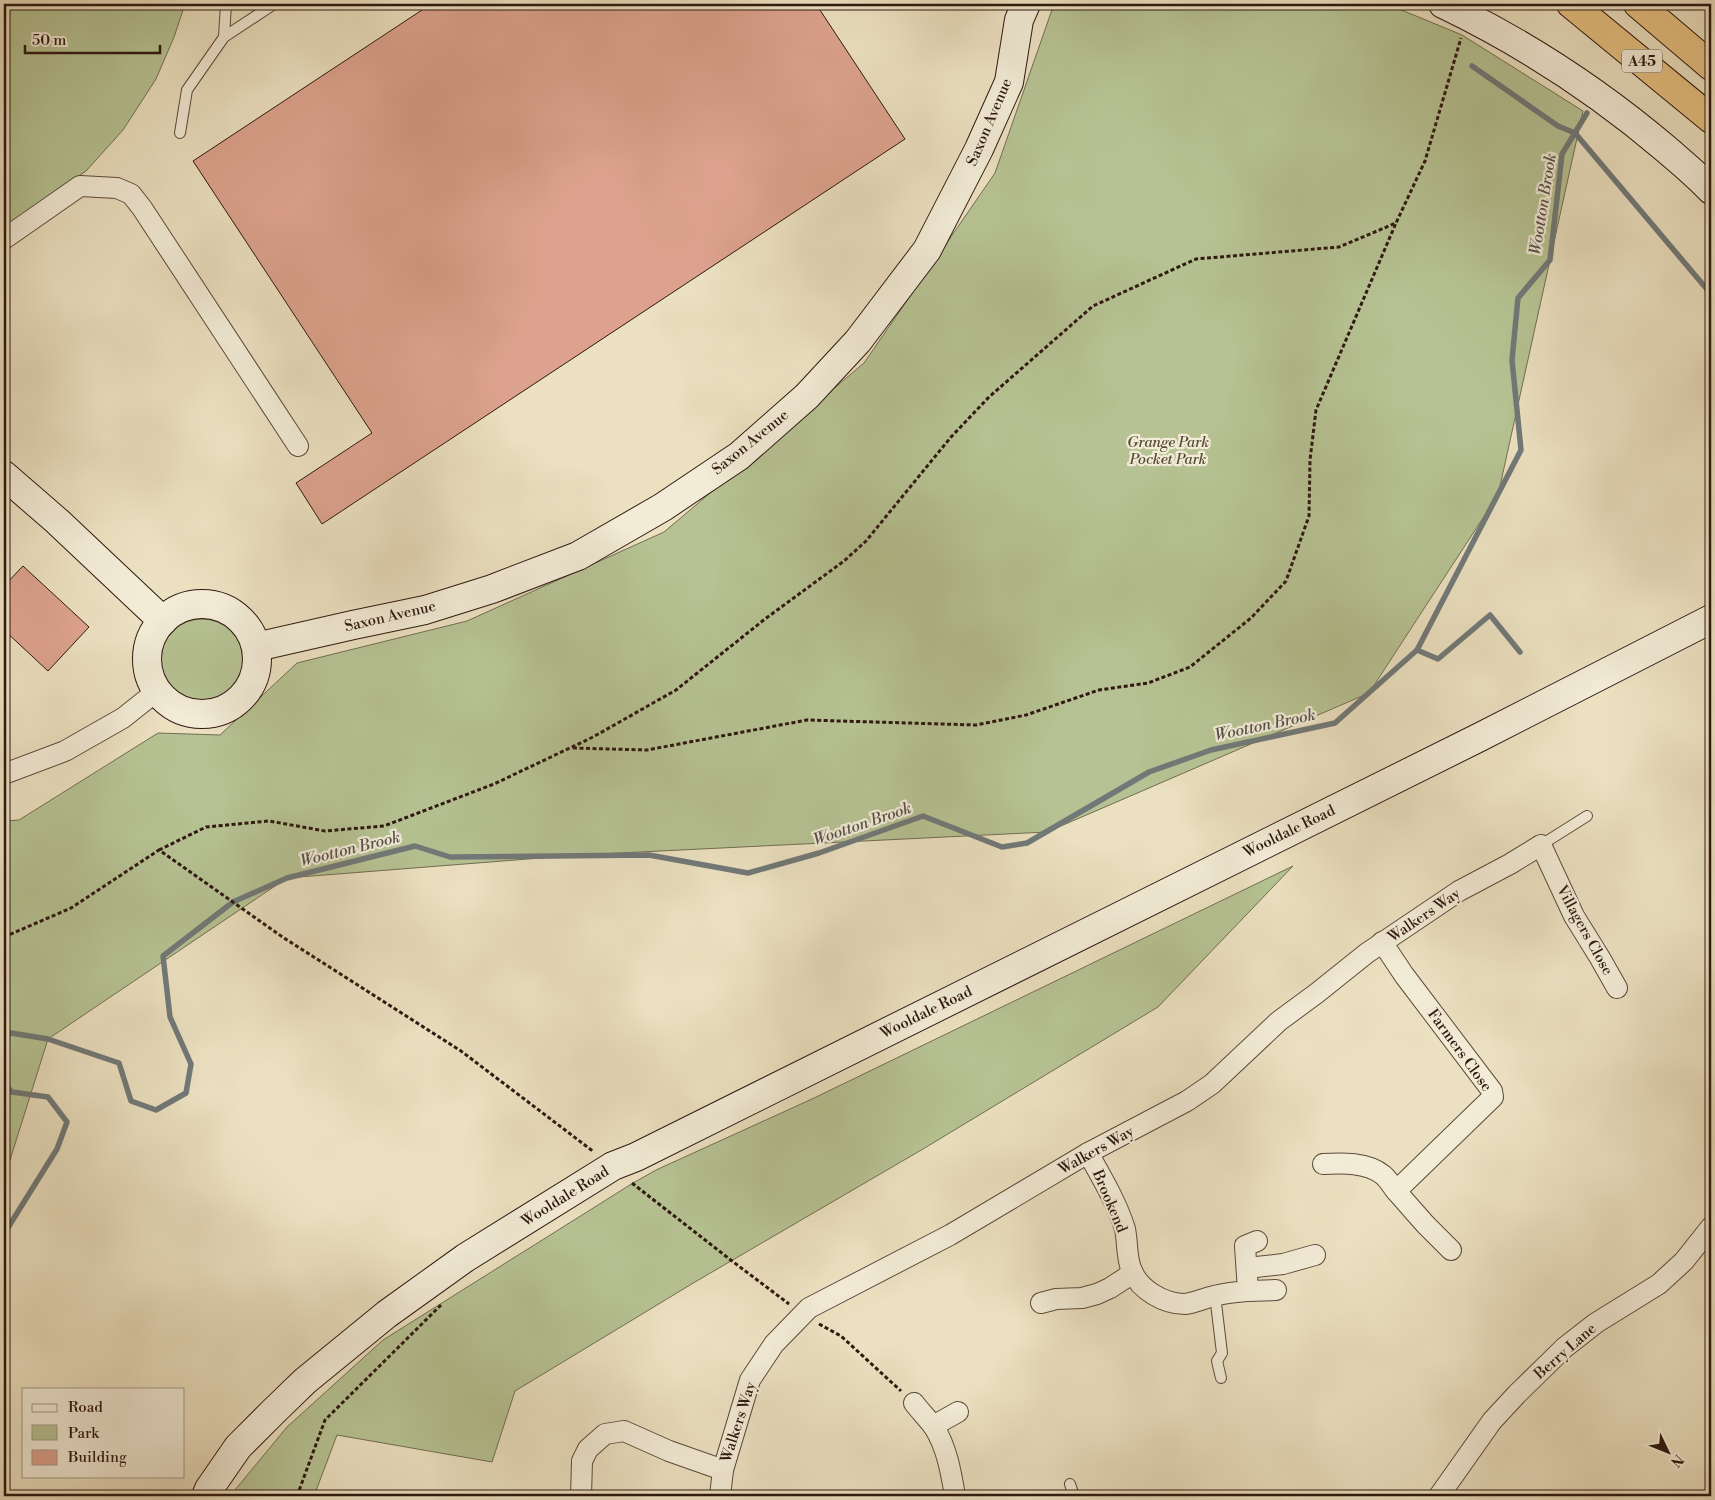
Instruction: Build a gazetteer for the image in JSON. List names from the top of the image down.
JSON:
{
  "streets": {
    "highway": ["A45"],
    "street": [
      "Saxon Avenue",
      "Wooldale Road",
      "Walkers Way",
      "Villagers Close",
      "Farmers Close",
      "Brookend",
      "Berry Lane"
    ]
  },
  "crossings": [
    ["Walkers Way", "Villagers Close"],
    ["Walkers Way", "Farmers Close"],
    ["Walkers Way", "Brookend"]
  ],
  "water": ["Wootton Brook"],
  "parks": ["Grange Park Pocket Park"],
  "legend": ["Road", "Park", "Building"],
  "scale_bar": "50 m",
  "north": "bottom right"
}
